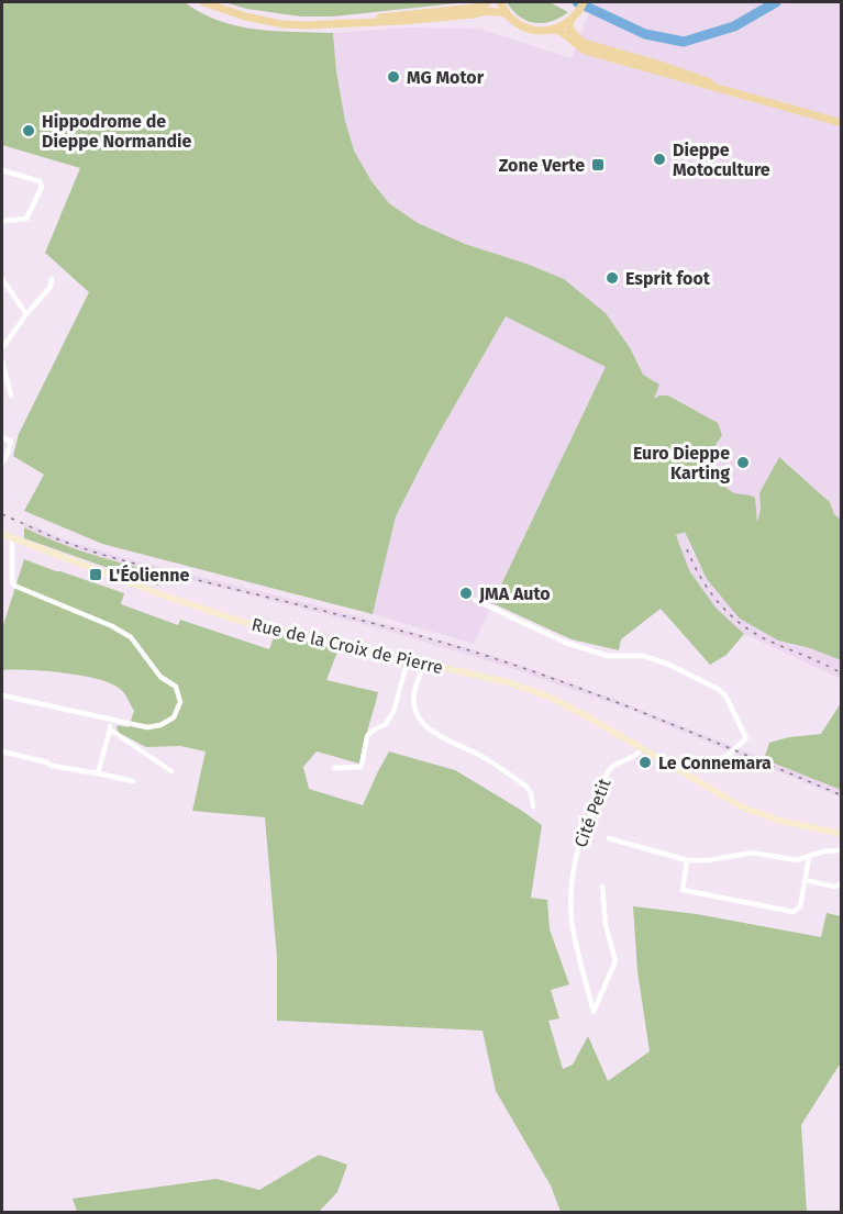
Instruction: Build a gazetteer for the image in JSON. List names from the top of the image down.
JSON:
{
  "streets": {
    "main road": ["Rue de la Croix de Pierre"],
    "street": ["Cité Petit"]
  },
  "crossings": [
    ["Rue de la Croix de Pierre", "Cité Petit"]
  ],
  "places": {
    "other": [
      "MG Motor",
      "Hippodrome de Dieppe Normandie",
      "Dieppe Motoculture",
      "Esprit foot",
      "Euro Dieppe Karting",
      "JMA Auto",
      "Le Connemara"
    ],
    "transit": ["Zone Verte", "L'Éolienne"]
  }
}
